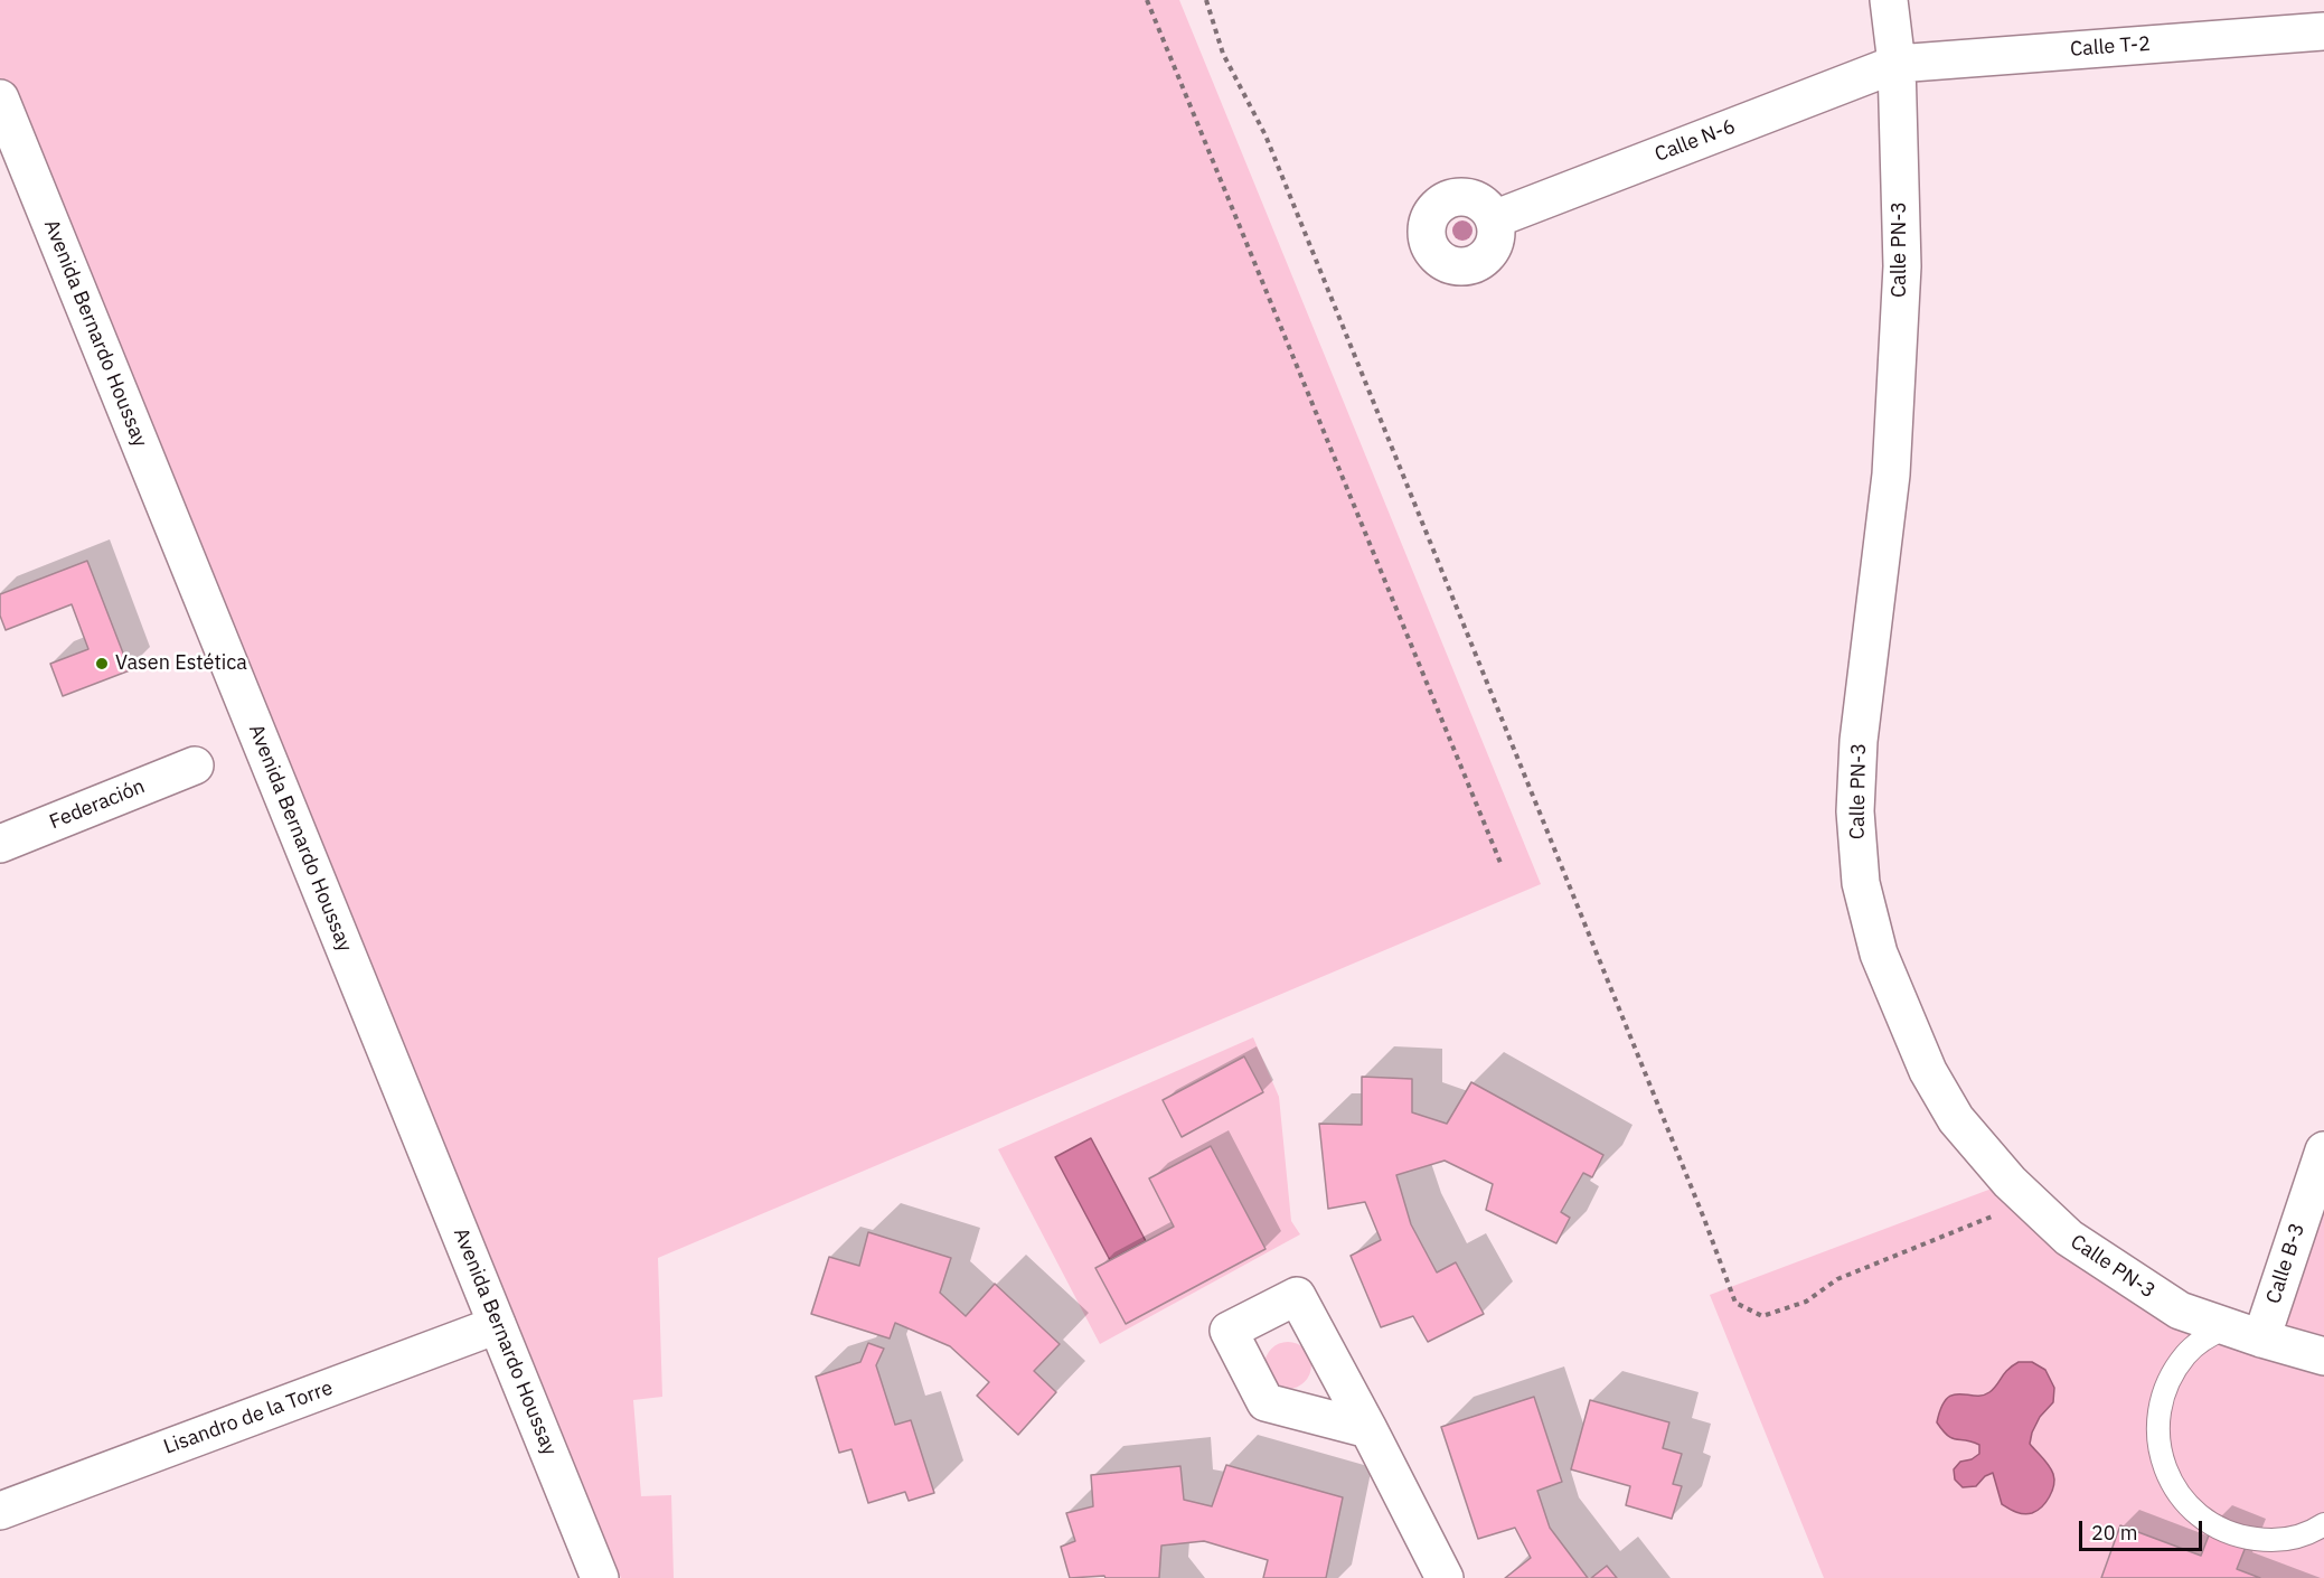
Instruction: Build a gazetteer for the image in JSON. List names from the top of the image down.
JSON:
{
  "streets": {
    "street": [
      "Calle T-2",
      "Calle N-6",
      "Calle PN-3",
      "Avenida Bernardo Houssay",
      "Federación",
      "Calle B-3",
      "Lisandro de la Torre"
    ]
  },
  "crossings": [
    ["Calle T-2", "Calle N-6"],
    ["Calle T-2", "Calle PN-3"],
    ["Calle N-6", "Calle PN-3"],
    ["Calle PN-3", "Calle B-3"],
    ["Avenida Bernardo Houssay", "Lisandro de la Torre"]
  ],
  "places": ["Vasen Estética"],
  "scale_bar": "20 m"
}
